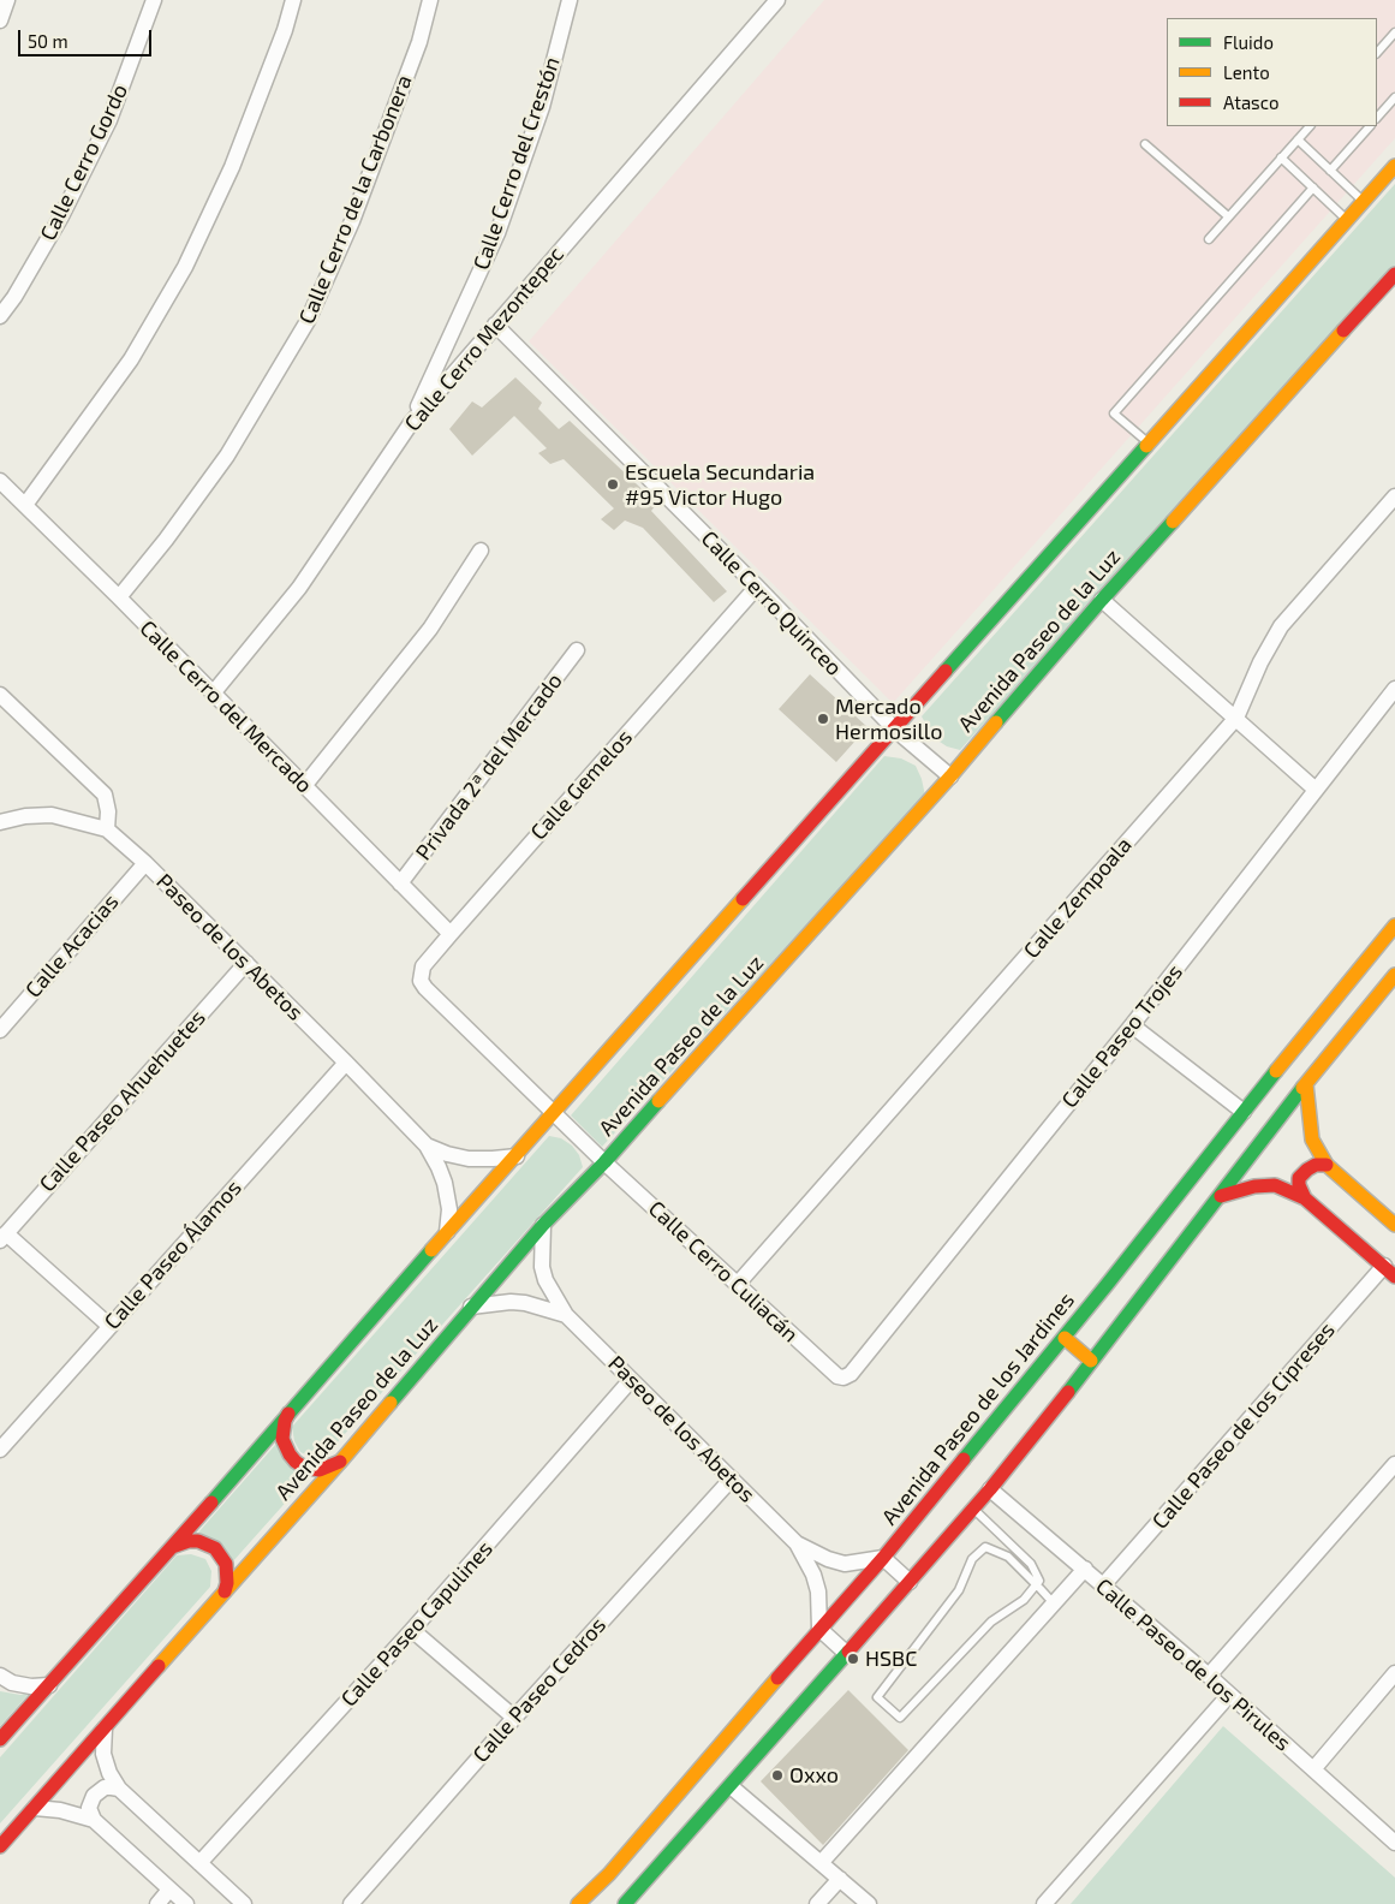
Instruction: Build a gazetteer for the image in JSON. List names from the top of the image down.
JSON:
{
  "streets": {
    "street": [
      "Calle Cerro Gordo",
      "Calle Cerro del Crestón",
      "Calle Cerro de la Carbonera",
      "Calle Cerro Mezontepec",
      "Calle Cerro Quinceo",
      "Avenida Paseo de la Luz",
      "Calle Cerro del Mercado",
      "Privada 2ª del Mercado",
      "Calle Gemelos",
      "Calle Zempoala",
      "Calle Acacias",
      "Paseo de los Abetos",
      "Calle Paseo Trojes",
      "Calle Paseo Ahuehuetes",
      "Calle Paseo Álamos",
      "Calle Cerro Culiacán",
      "Avenida Paseo de los Jardines",
      "Calle Paseo de los Cipreses",
      "Calle Paseo Capulines",
      "Calle Paseo de los Pirules",
      "Calle Paseo Cedros"
    ]
  },
  "crossings": [
    ["Calle Cerro del Crestón", "Calle Cerro Mezontepec"],
    ["Calle Cerro de la Carbonera", "Calle Cerro del Mercado"],
    ["Calle Cerro Mezontepec", "Calle Cerro Quinceo"],
    ["Calle Cerro Mezontepec", "Calle Cerro del Mercado"],
    ["Calle Cerro Quinceo", "Avenida Paseo de la Luz"],
    ["Calle Cerro Quinceo", "Calle Gemelos"],
    ["Avenida Paseo de la Luz", "Paseo de los Abetos"],
    ["Avenida Paseo de la Luz", "Calle Cerro Culiacán"],
    ["Calle Cerro del Mercado", "Privada 2ª del Mercado"],
    ["Calle Cerro del Mercado", "Calle Gemelos"],
    ["Calle Gemelos", "Calle Cerro Culiacán"],
    ["Calle Zempoala", "Calle Cerro Culiacán"],
    ["Calle Acacias", "Paseo de los Abetos"],
    ["Paseo de los Abetos", "Calle Paseo Ahuehuetes"],
    ["Paseo de los Abetos", "Calle Paseo Álamos"],
    ["Paseo de los Abetos", "Avenida Paseo de los Jardines"],
    ["Paseo de los Abetos", "Calle Paseo Capulines"],
    ["Paseo de los Abetos", "Calle Paseo Cedros"],
    ["Calle Paseo Trojes", "Calle Cerro Culiacán"],
    ["Avenida Paseo de los Jardines", "Calle Paseo de los Pirules"],
    ["Calle Paseo de los Cipreses", "Calle Paseo de los Pirules"]
  ],
  "places": [
    "Escuela Secundaria #95 Victor Hugo",
    "Mercado Hermosillo",
    "HSBC",
    "Oxxo"
  ],
  "legend": ["Fluido", "Lento", "Atasco"],
  "scale_bar": "50 m"
}
